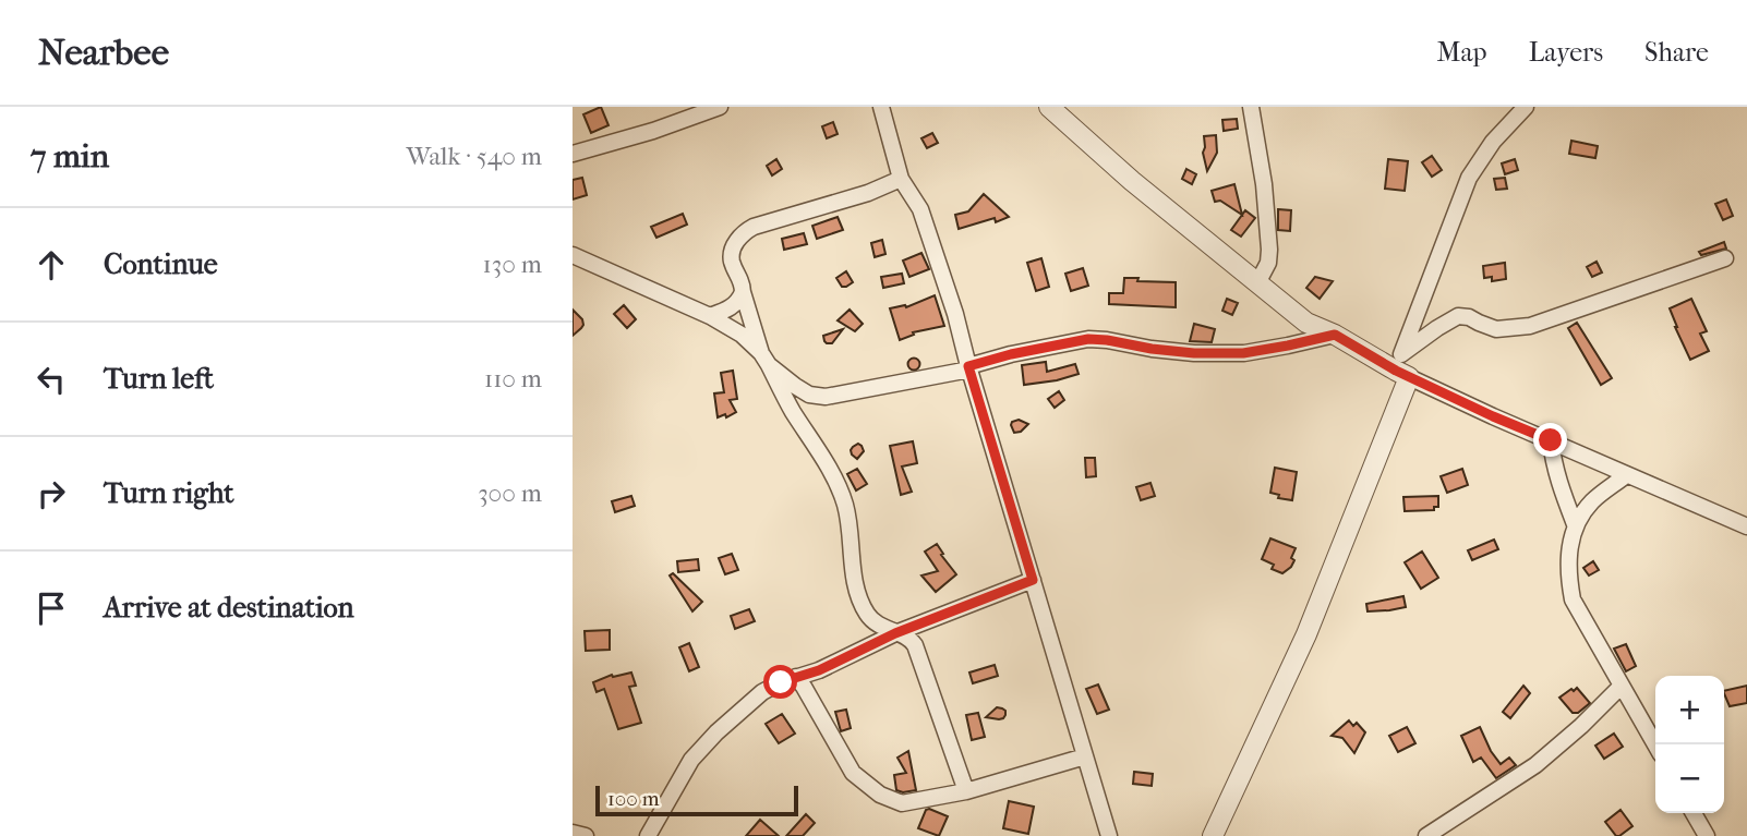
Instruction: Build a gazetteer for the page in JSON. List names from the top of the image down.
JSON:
{
  "scale_bar": "100 m",
  "page": {
    "header": "Nearbee",
    "nav": ["Map", "Layers", "Share"],
    "heading": ["7 min", "Walk · 540 m"],
    "list": [
      ["Continue", "130 m"],
      ["Turn left", "110 m"],
      ["Turn right", "300 m"],
      "Arrive at destination"
    ],
    "map_buttons": ["+", "−"],
    "scale": "100 m"
  }
}
